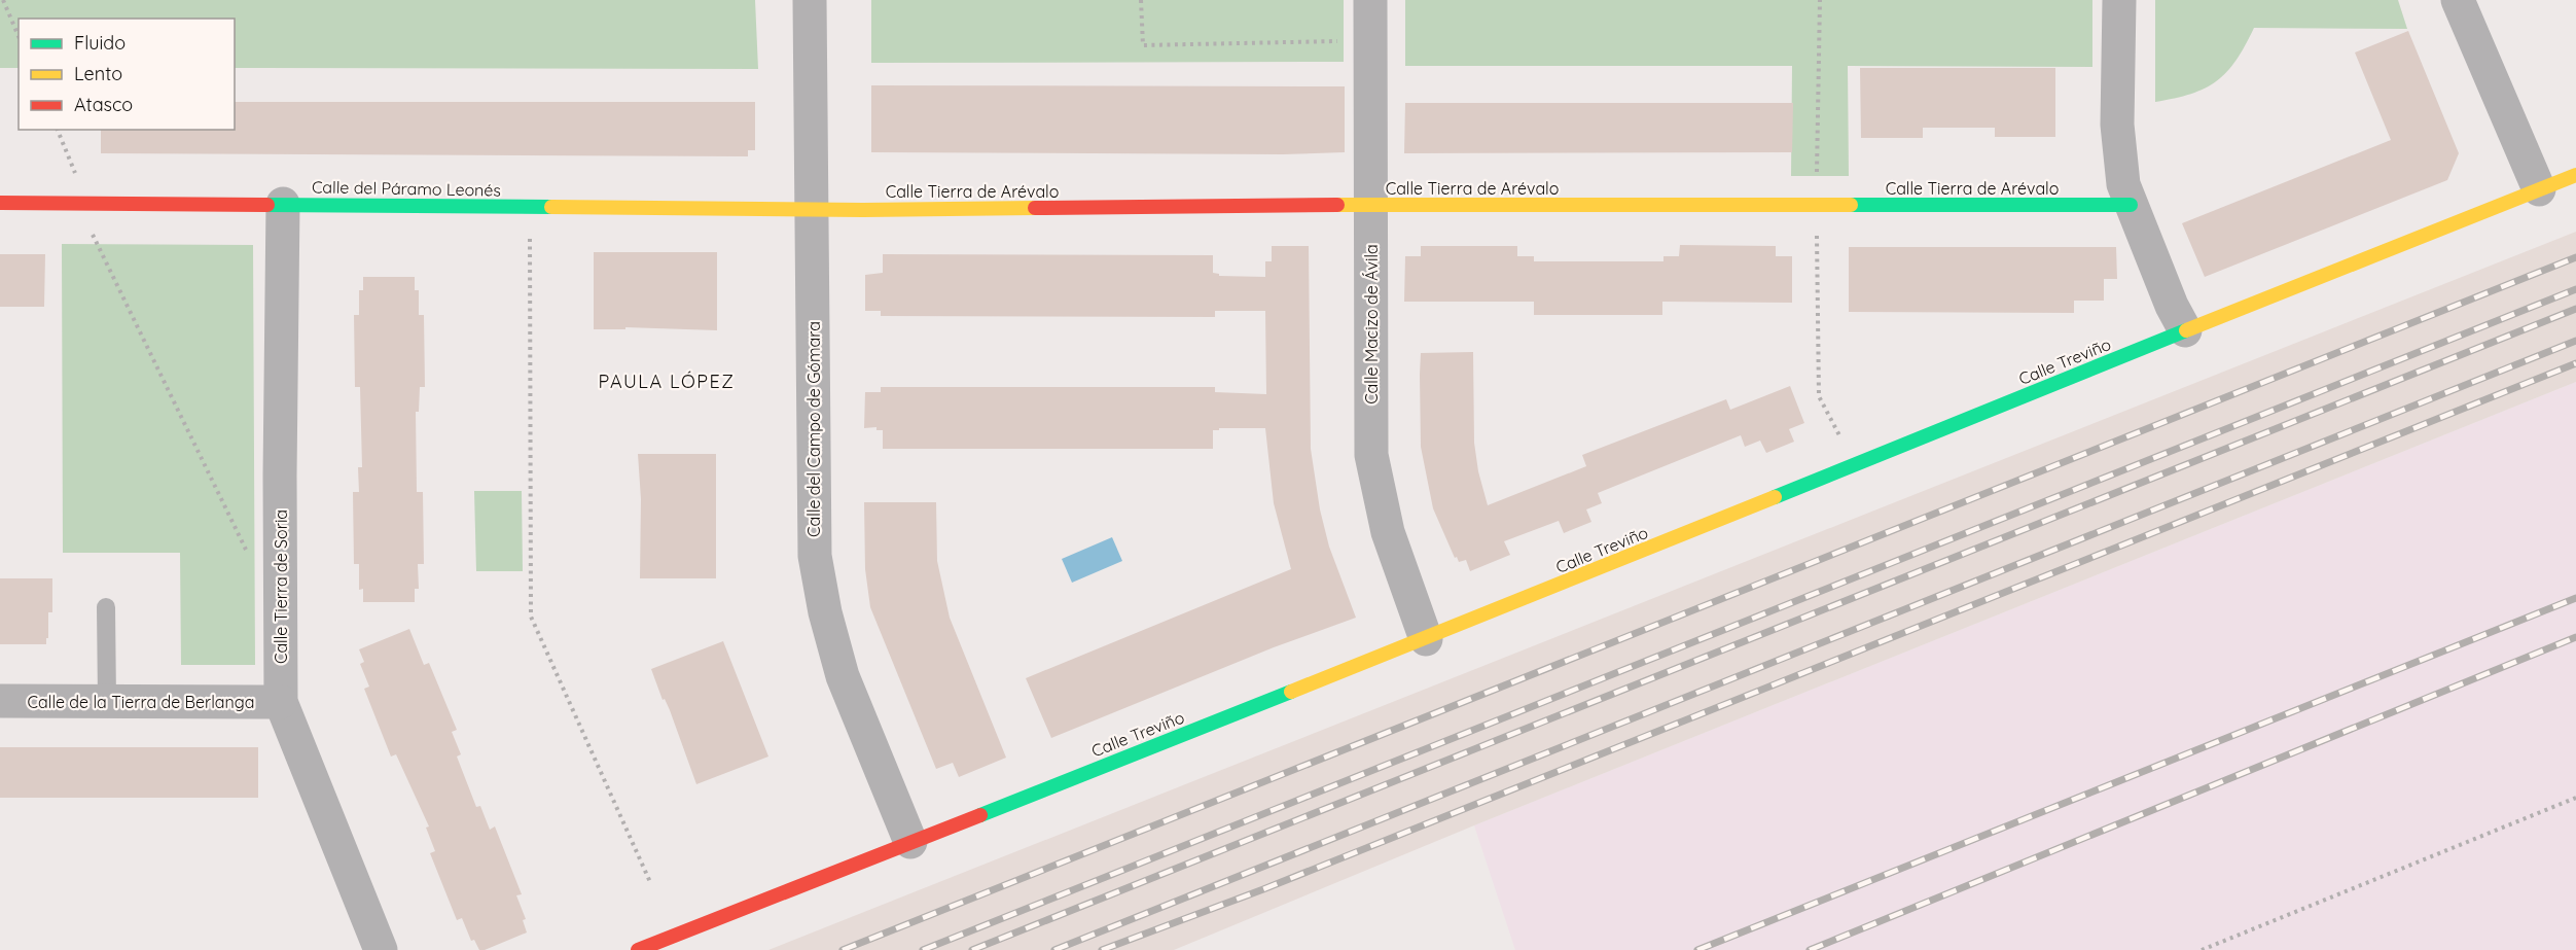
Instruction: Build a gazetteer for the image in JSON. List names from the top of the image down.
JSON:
{
  "streets": {
    "street": [
      "Calle del Páramo Leonés",
      "Calle Tierra de Arévalo",
      "Calle Macizo de Ávila",
      "Calle Treviño",
      "Calle del Campo de Gómara",
      "Calle Tierra de Soria",
      "Calle de la Tierra de Berlanga"
    ]
  },
  "crossings": [
    ["Calle del Páramo Leonés", "Calle Tierra de Arévalo"],
    ["Calle del Páramo Leonés", "Calle del Campo de Gómara"],
    ["Calle del Páramo Leonés", "Calle Tierra de Soria"],
    ["Calle Tierra de Arévalo", "Calle Macizo de Ávila"],
    ["Calle Tierra de Arévalo", "Calle del Campo de Gómara"],
    ["Calle Macizo de Ávila", "Calle Treviño"],
    ["Calle Treviño", "Calle del Campo de Gómara"],
    ["Calle Tierra de Soria", "Calle de la Tierra de Berlanga"]
  ],
  "districts": ["PAULA LÓPEZ"],
  "legend": ["Fluido", "Lento", "Atasco"]
}
